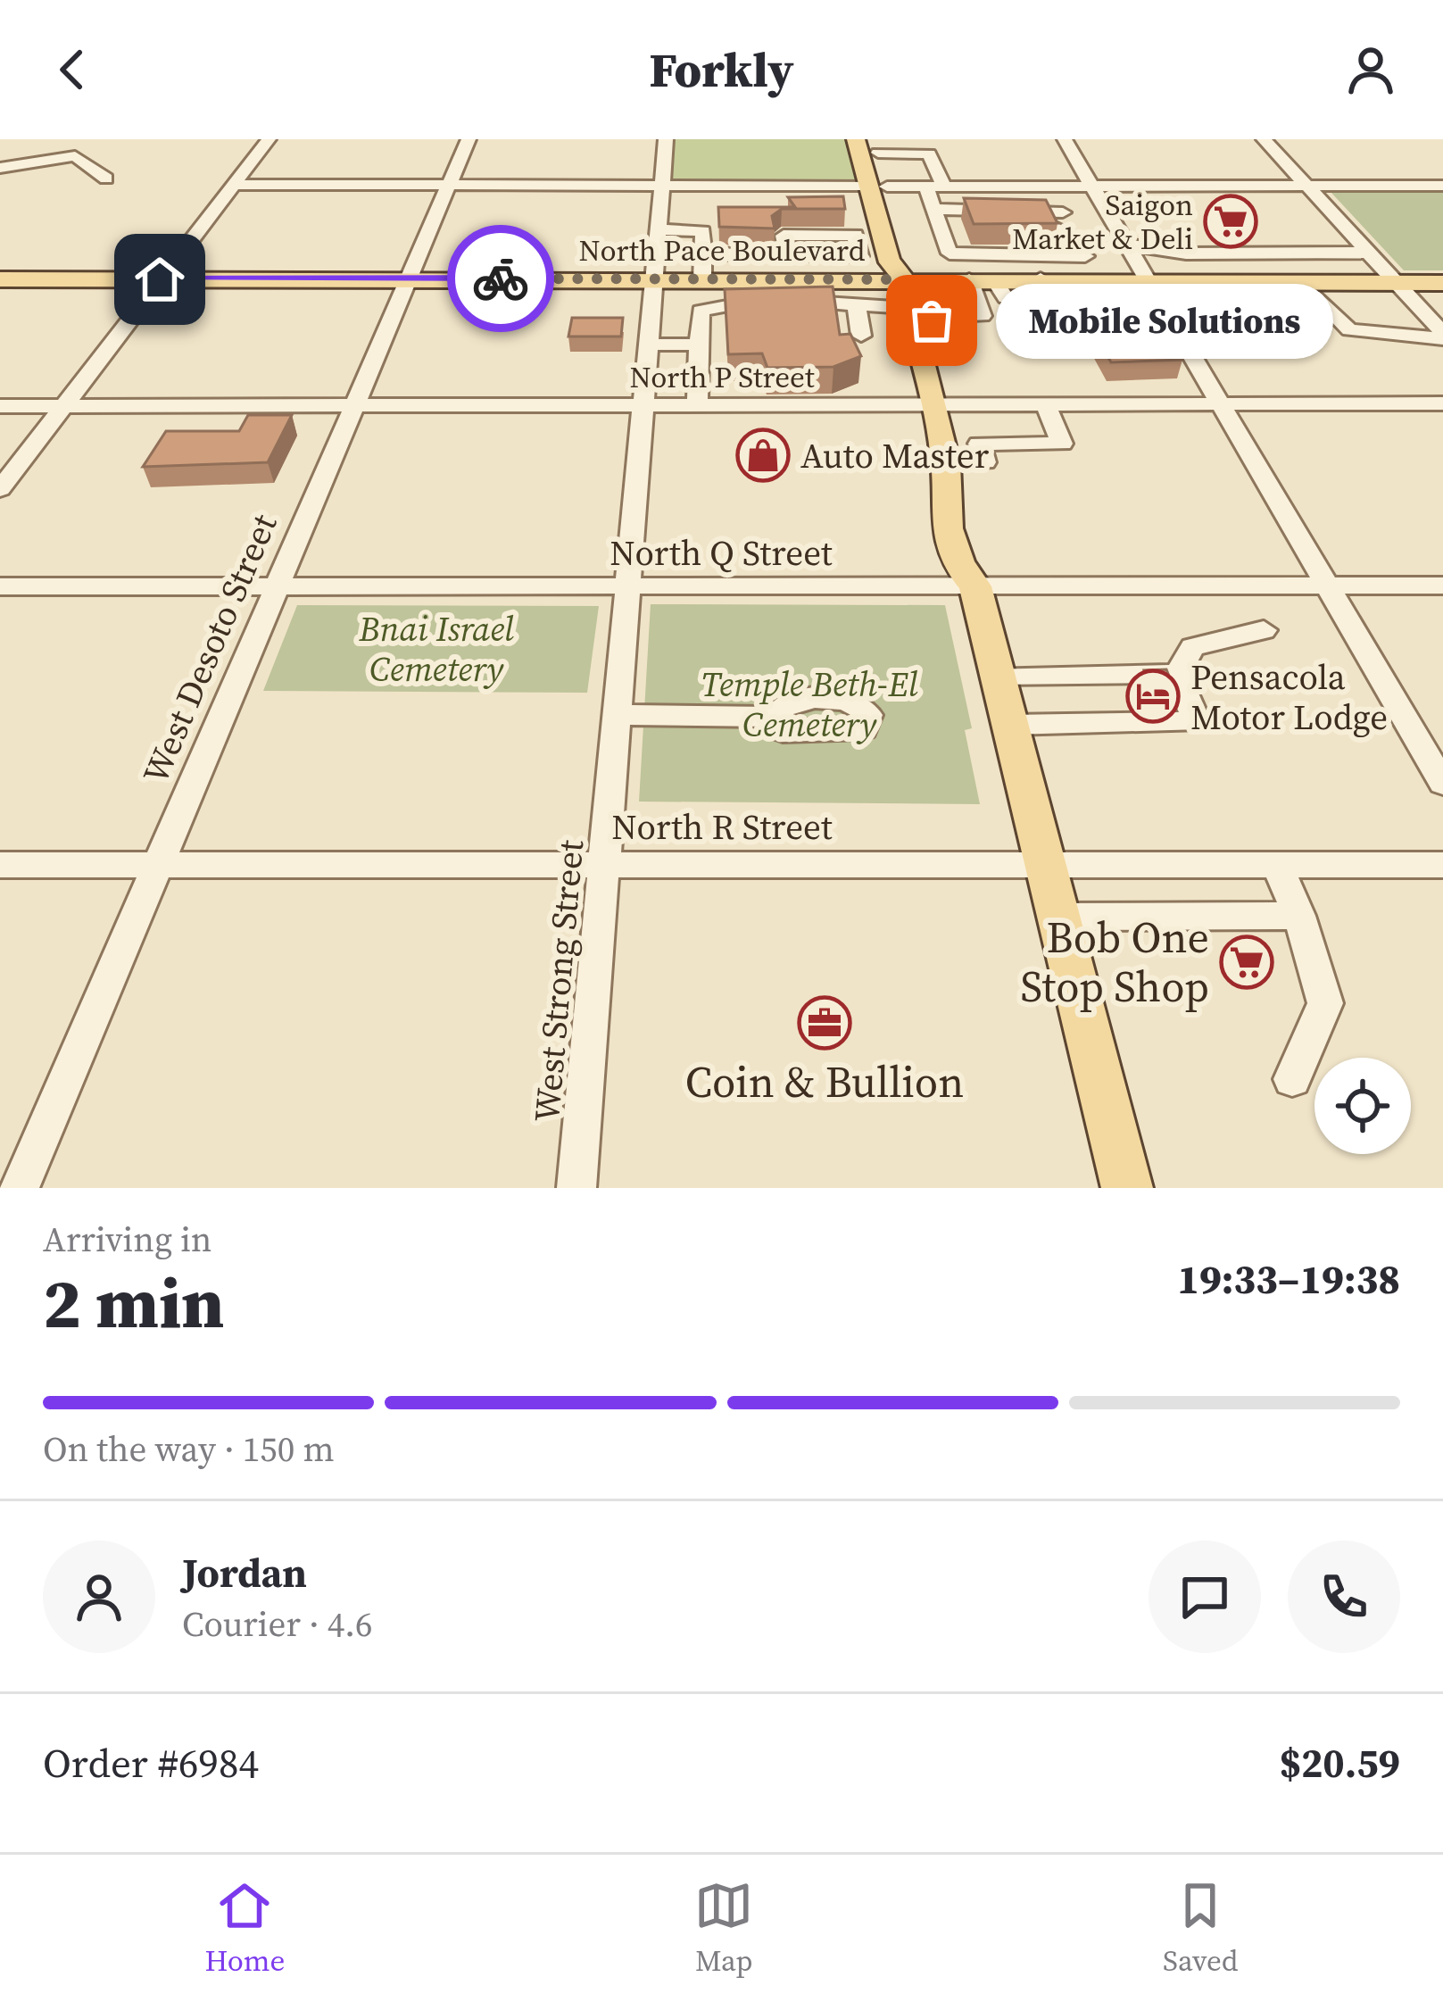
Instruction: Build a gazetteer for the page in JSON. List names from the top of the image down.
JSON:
{
  "streets": {
    "main road": ["North Pace Boulevard"],
    "street": [
      "North P Street",
      "North Q Street",
      "West Desoto Street",
      "North R Street",
      "West Strong Street"
    ]
  },
  "crossings": [
    ["North Pace Boulevard", "West Desoto Street"],
    ["North Pace Boulevard", "West Strong Street"],
    ["North P Street", "West Desoto Street"],
    ["North P Street", "West Strong Street"],
    ["North Q Street", "West Desoto Street"],
    ["North Q Street", "West Strong Street"],
    ["West Desoto Street", "North R Street"],
    ["North R Street", "West Strong Street"]
  ],
  "parks": ["Bnai Israel Cemetery", "Temple Beth-El Cemetery"],
  "places": {
    "supermarket": ["Saigon Market & Deli", "Bob One Stop Shop"],
    "other": ["Mobile Solutions"],
    "shop": ["Auto Master"],
    "hotel": ["Pensacola Motor Lodge"],
    "office": ["Coin & Bullion"]
  },
  "page": {
    "header": "Forkly",
    "bubble": "Mobile Solutions",
    "heading": ["2 min", "Arriving in", "19:33–19:38"],
    "panel": [
      "Jordan",
      "Courier · 4.6",
      "Order #6984",
      "$20.59"
    ],
    "bar": "On the way · 150 m",
    "tabs": ["Home", "Map", "Saved"]
  }
}
